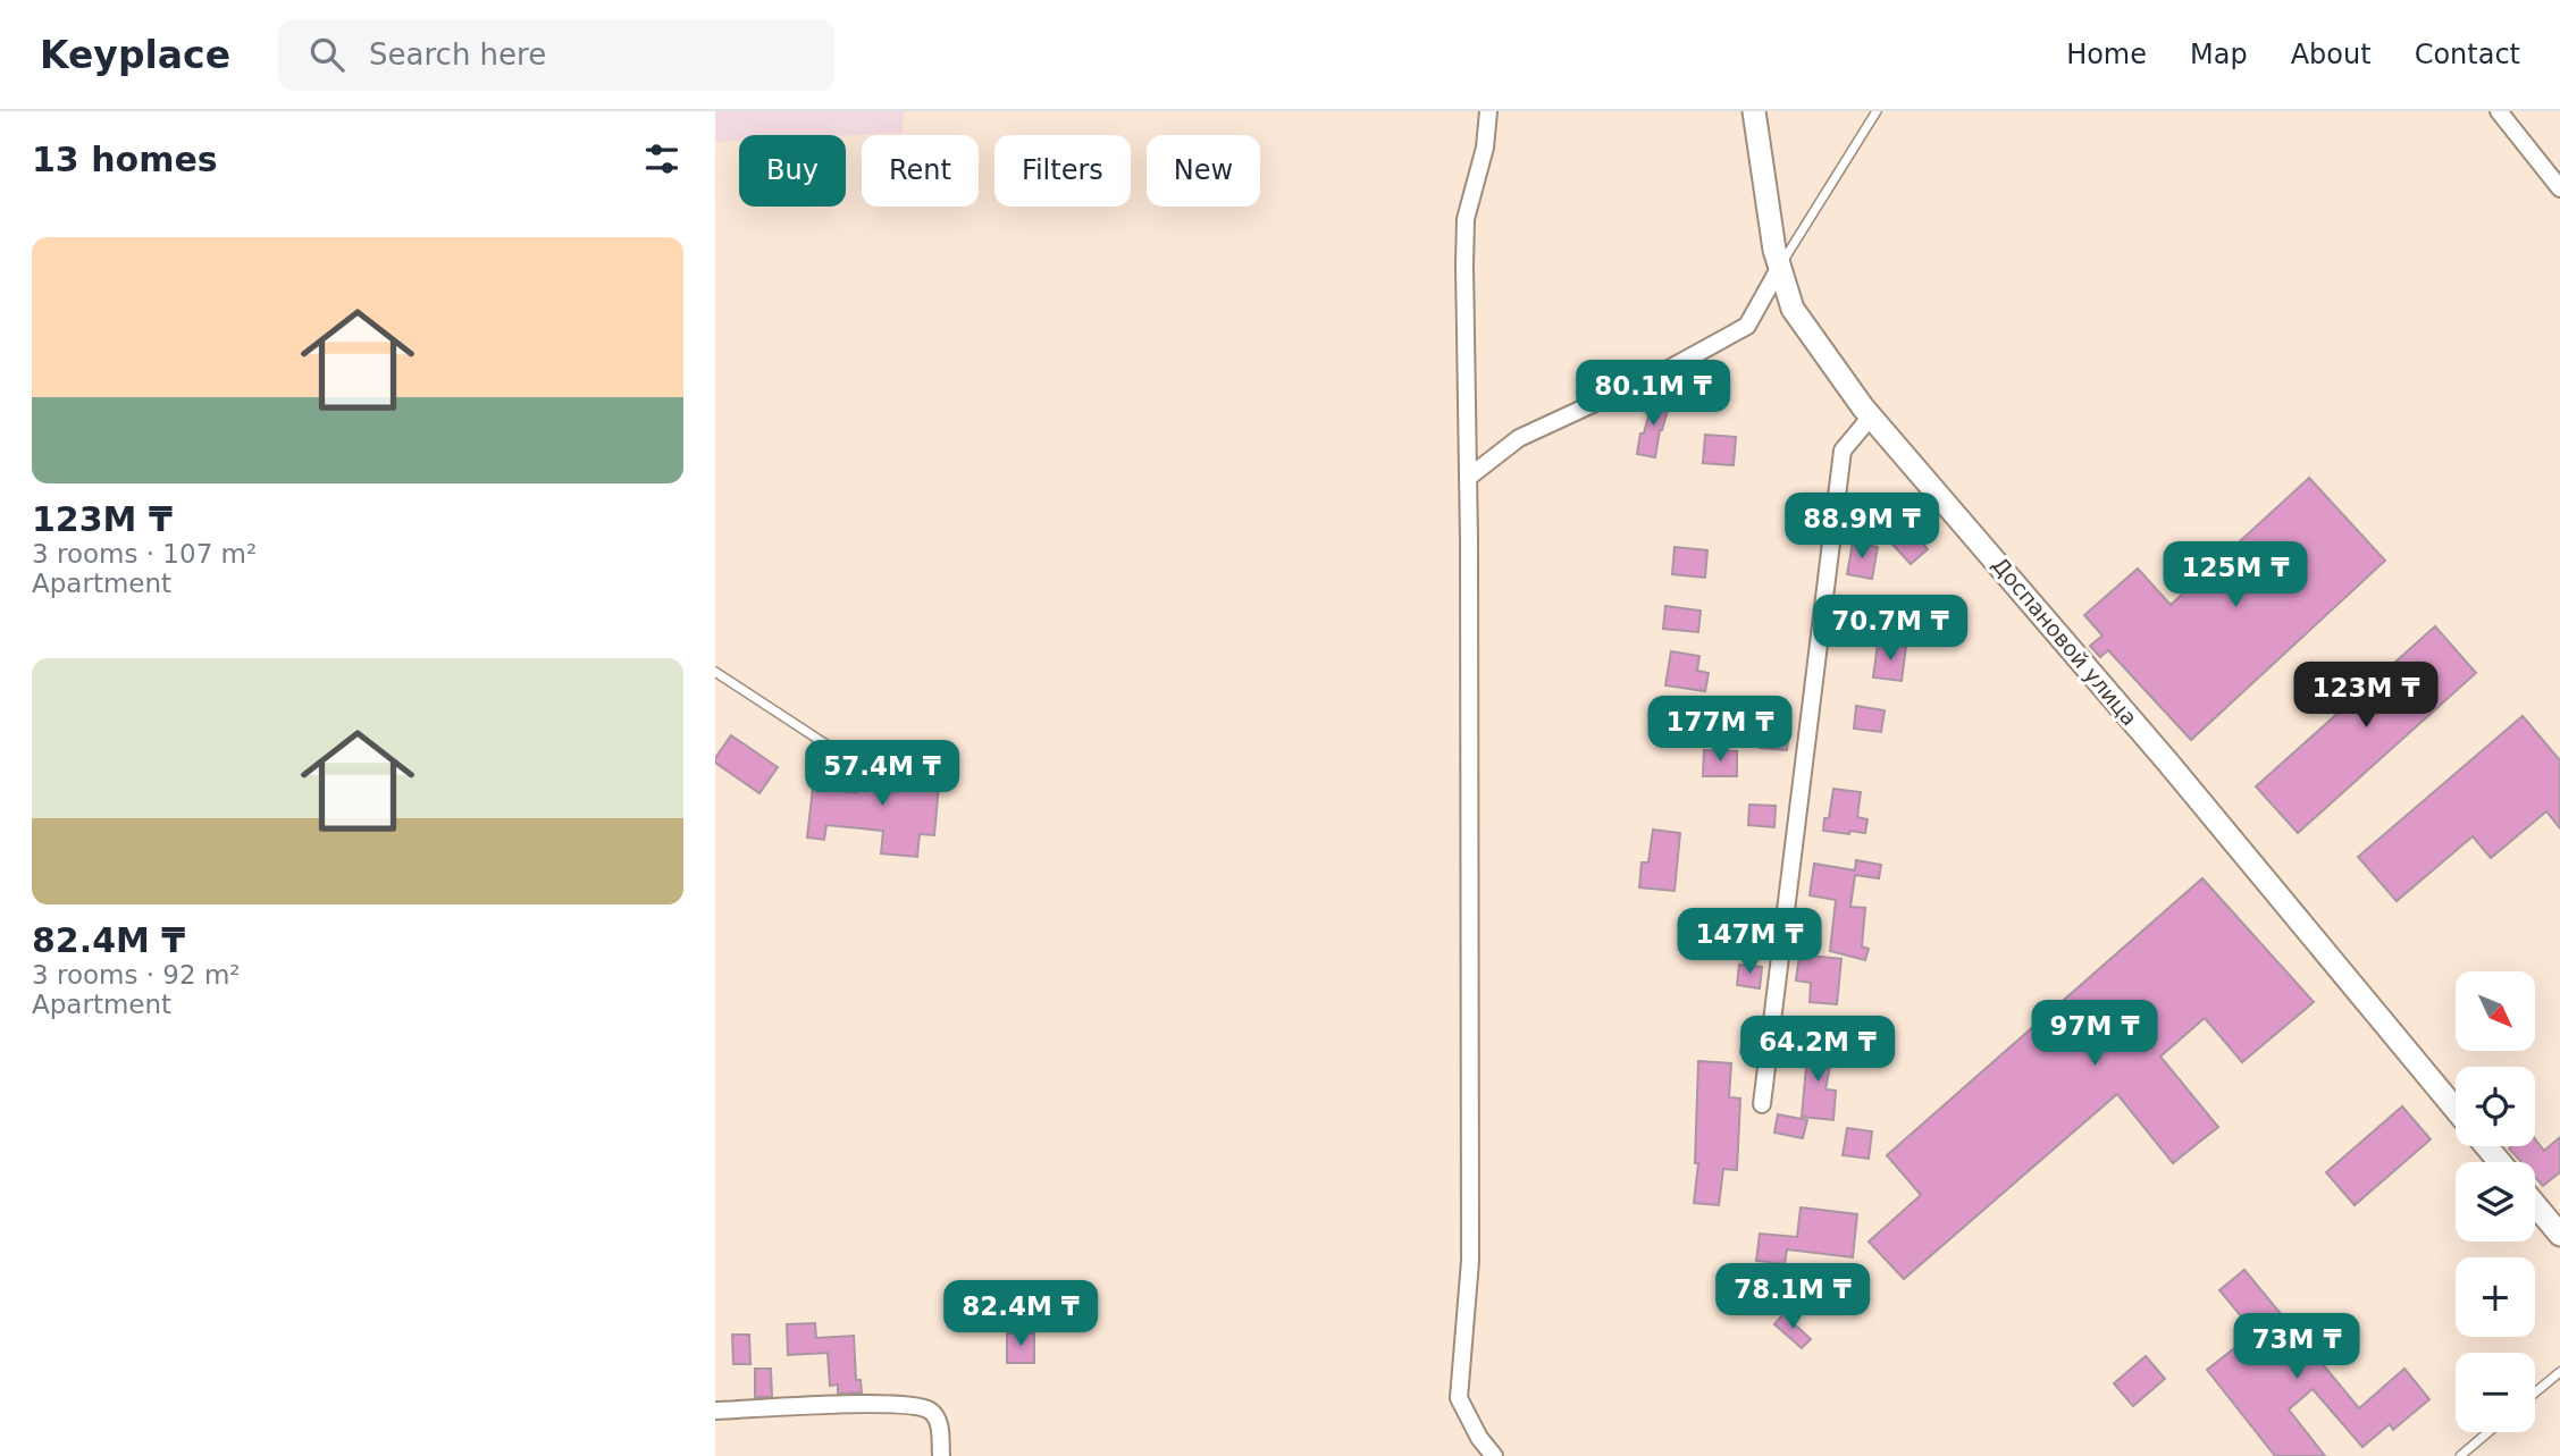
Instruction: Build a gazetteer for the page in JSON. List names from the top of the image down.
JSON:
{
  "streets": {
    "street": ["Доспановой улица"]
  },
  "north": "bottom right",
  "page": {
    "header": "Keyplace",
    "search": "Search here",
    "nav": [
      "Home",
      "Map",
      "About",
      "Contact"
    ],
    "heading": "13 homes",
    "chip": [
      "Buy",
      "Rent",
      "Filters",
      "New"
    ],
    "list": [
      {
        "name": "123M ₸",
        "note": "3 rooms · 107 m² · Apartment"
      },
      {
        "name": "82.4M ₸",
        "note": "3 rooms · 92 m² · Apartment"
      }
    ],
    "price": [
      "80.1M ₸",
      "88.9M ₸",
      "125M ₸",
      "70.7M ₸",
      "123M ₸",
      "177M ₸",
      "57.4M ₸",
      "147M ₸",
      "97M ₸",
      "64.2M ₸",
      "78.1M ₸",
      "82.4M ₸",
      "73M ₸"
    ],
    "map_buttons": ["+", "−"]
  }
}
